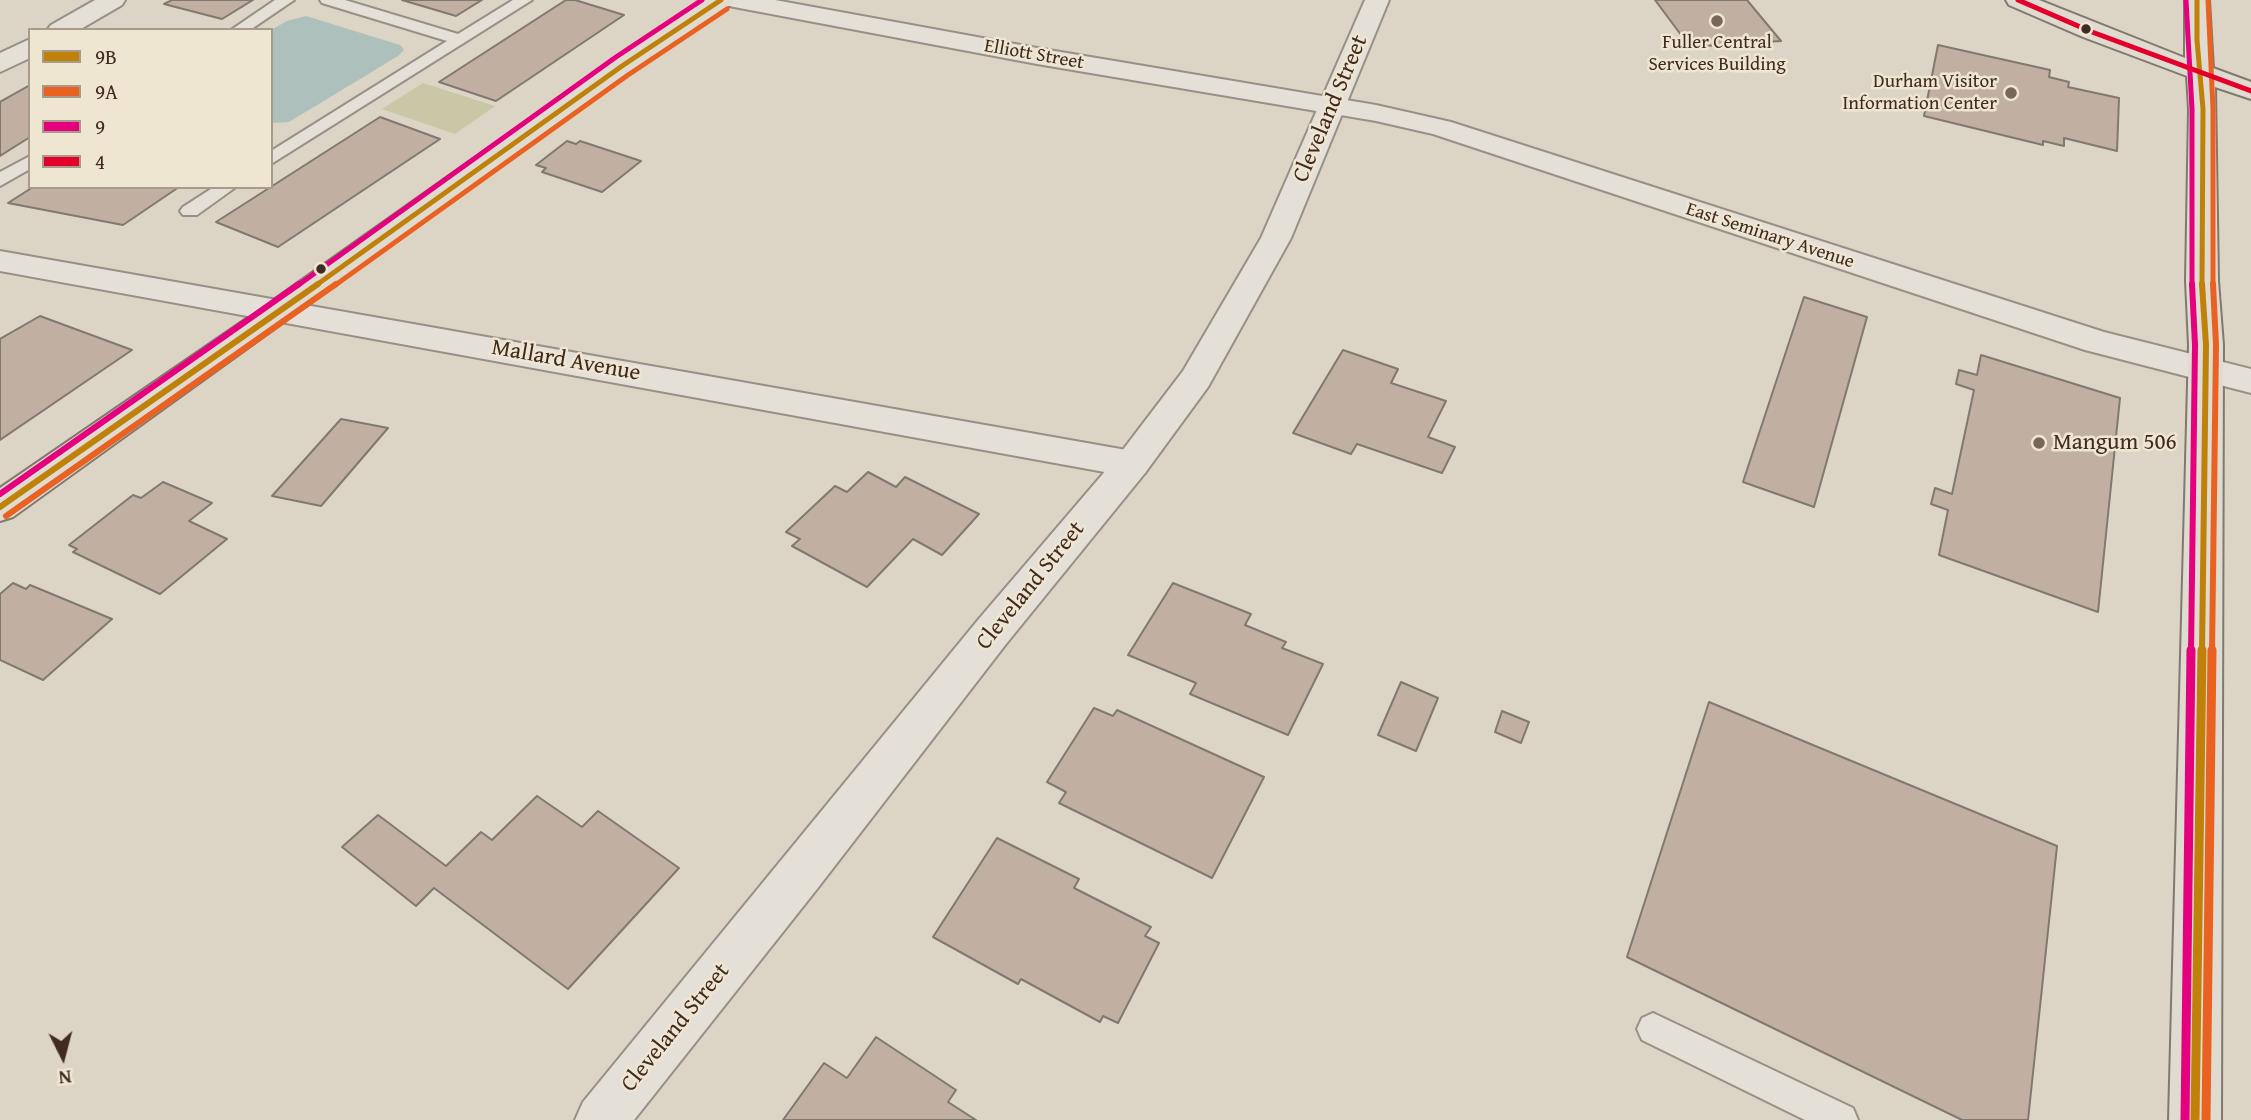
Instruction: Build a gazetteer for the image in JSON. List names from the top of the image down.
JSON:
{
  "streets": {
    "street": [
      "Elliott Street",
      "Cleveland Street",
      "East Seminary Avenue",
      "Mallard Avenue"
    ]
  },
  "crossings": [
    ["Elliott Street", "Cleveland Street"],
    ["Elliott Street", "East Seminary Avenue"],
    ["Cleveland Street", "East Seminary Avenue"],
    ["Cleveland Street", "Mallard Avenue"]
  ],
  "places": ["Fuller Central Services Building", "Durham Visitor Information Center", "Mangum 506"],
  "lines": [
    "transit line 9B",
    "transit line 9A",
    "transit line 9",
    "transit line 4"
  ],
  "legend": [
    "9B",
    "9A",
    "9",
    "4"
  ],
  "north": "bottom"
}
